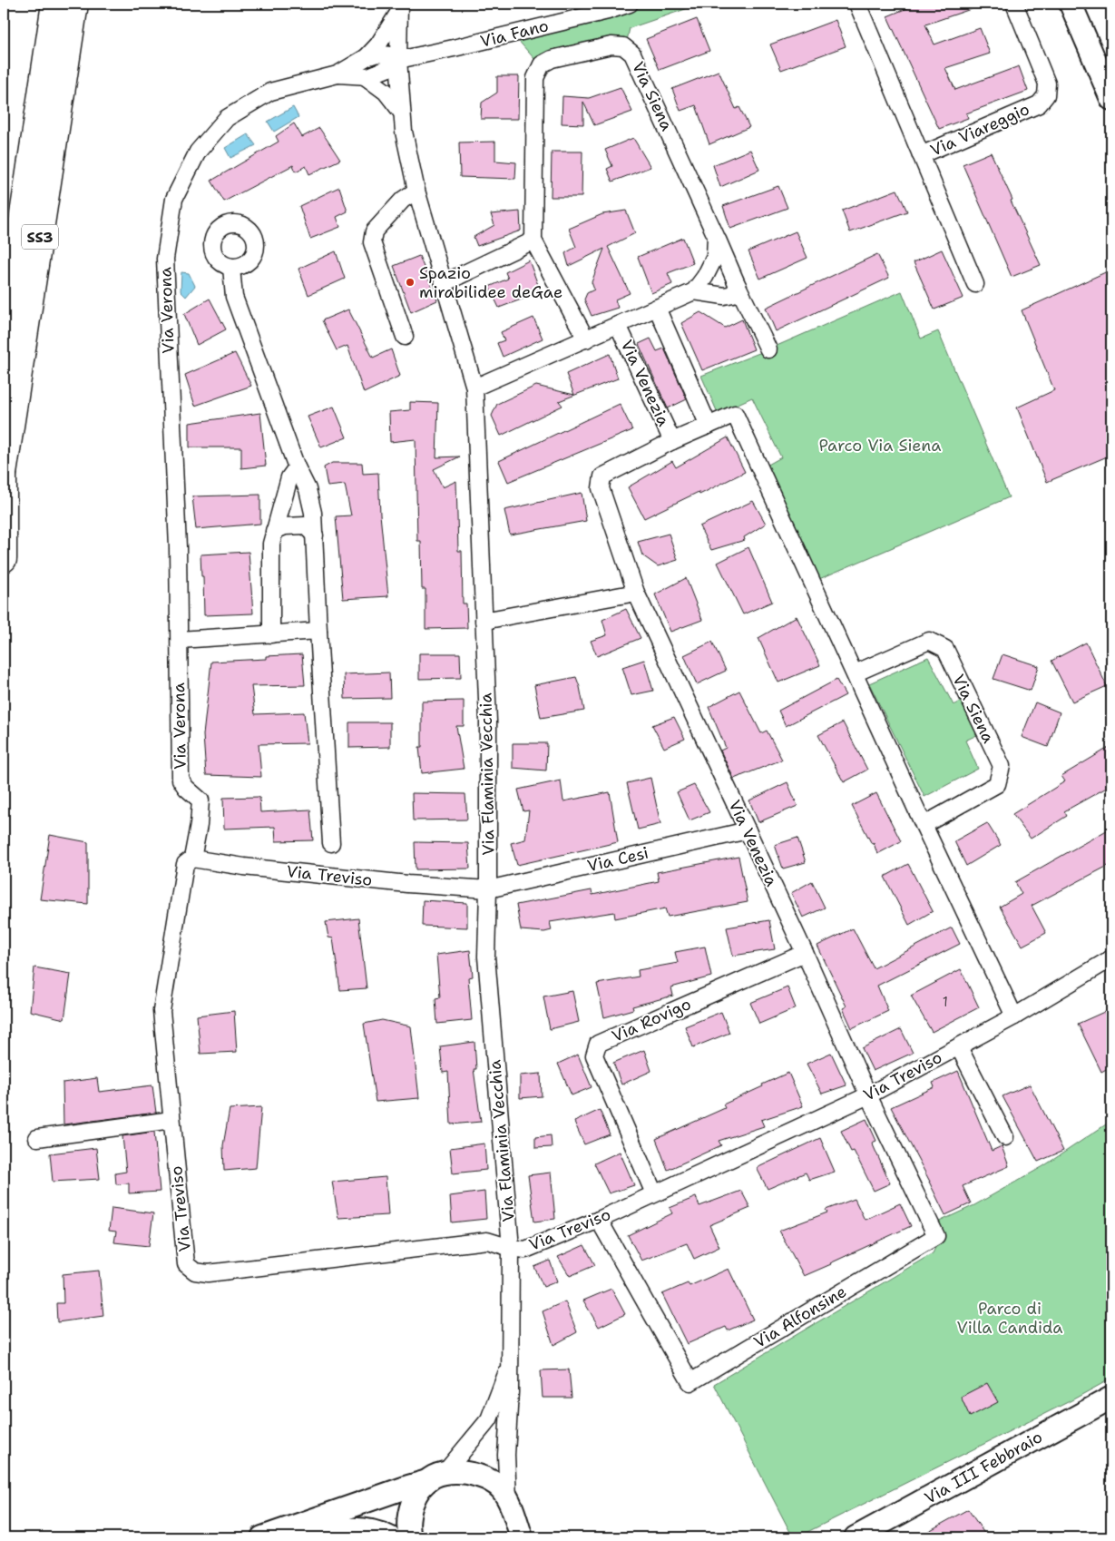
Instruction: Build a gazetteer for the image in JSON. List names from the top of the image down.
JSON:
{
  "streets": {
    "highway": ["SS3"],
    "main road": ["Via Flaminia Vecchia", "Via III Febbraio"],
    "street": [
      "Via Fano",
      "Via Siena",
      "Via Viareggio",
      "Via Verona",
      "Via Venezia",
      "Via Cesi",
      "Via Treviso",
      "Via Rovigo",
      "Via Alfonsine"
    ]
  },
  "crossings": [
    ["Via Fano", "Via Verona"],
    ["Via Fano", "Via Flaminia Vecchia"],
    ["Via Siena", "Via Venezia"],
    ["Via Verona", "Via Flaminia Vecchia"],
    ["Via Verona", "Via Treviso"],
    ["Via Venezia", "Via Flaminia Vecchia"],
    ["Via Venezia", "Via Cesi"],
    ["Via Venezia", "Via Treviso"],
    ["Via Venezia", "Via Rovigo"],
    ["Via Venezia", "Via Alfonsine"],
    ["Via Flaminia Vecchia", "Via Cesi"],
    ["Via Flaminia Vecchia", "Via Treviso"],
    ["Via Cesi", "Via Treviso"],
    ["Via Treviso", "Via Rovigo"],
    ["Via Treviso", "Via Alfonsine"]
  ],
  "parks": ["Parco Via Siena", "Parco di Villa Candida"],
  "places": ["Spazio mirabilidee deGae"],
  "house_numbers": ["1"]
}
